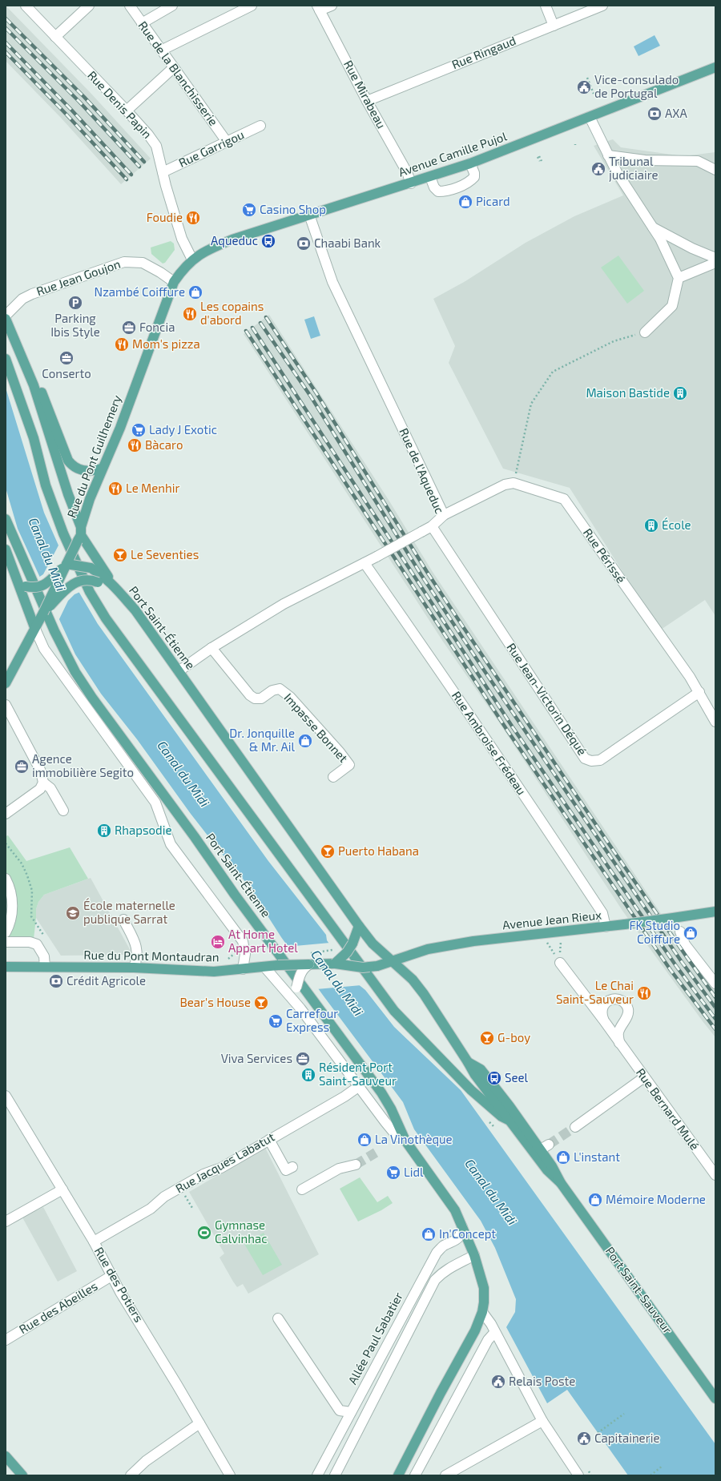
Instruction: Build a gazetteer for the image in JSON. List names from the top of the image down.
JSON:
{
  "streets": {
    "main road": [
      "Avenue Camille Pujol",
      "Rue du Pont Guilhemery",
      "Port Saint-Étienne",
      "Avenue Jean Rieux",
      "Rue du Pont Montaudran",
      "Port Saint-Sauveur"
    ],
    "street": [
      "Rue Ringaud",
      "Rue de la Blanchisserie",
      "Rue Mirabeau",
      "Rue Denis Papin",
      "Rue Garrigou",
      "Rue Jean Goujon",
      "Rue de l'Aqueduc",
      "Rue Périssé",
      "Rue Jean-Victorin Déqué",
      "Impasse Bonnet",
      "Rue Ambroise Frédeau",
      "Rue Bernard Mulé",
      "Rue Jacques Labatut",
      "Rue des Potiers",
      "Rue des Abeilles",
      "Allée Paul Sabatier"
    ]
  },
  "crossings": [
    ["Rue Ringaud", "Rue Mirabeau"],
    ["Rue de la Blanchisserie", "Rue Garrigou"],
    ["Rue Mirabeau", "Avenue Camille Pujol"],
    ["Rue Denis Papin", "Rue Garrigou"],
    ["Rue Denis Papin", "Avenue Camille Pujol"],
    ["Rue Denis Papin", "Rue du Pont Guilhemery"],
    ["Avenue Camille Pujol", "Rue du Pont Guilhemery"],
    ["Avenue Camille Pujol", "Rue de l'Aqueduc"],
    ["Rue Jean Goujon", "Rue du Pont Guilhemery"],
    ["Rue du Pont Guilhemery", "Port Saint-Étienne"],
    ["Rue de l'Aqueduc", "Port Saint-Étienne"],
    ["Rue de l'Aqueduc", "Rue Jean-Victorin Déqué"],
    ["Rue de l'Aqueduc", "Impasse Bonnet"],
    ["Rue de l'Aqueduc", "Rue Ambroise Frédeau"],
    ["Rue Périssé", "Rue Jean-Victorin Déqué"],
    ["Port Saint-Étienne", "Avenue Jean Rieux"],
    ["Port Saint-Étienne", "Rue du Pont Montaudran"],
    ["Port Saint-Étienne", "Port Saint-Sauveur"],
    ["Rue Ambroise Frédeau", "Avenue Jean Rieux"],
    ["Avenue Jean Rieux", "Rue du Pont Montaudran"],
    ["Avenue Jean Rieux", "Port Saint-Sauveur"],
    ["Rue du Pont Montaudran", "Port Saint-Sauveur"],
    ["Rue Jacques Labatut", "Rue des Potiers"],
    ["Rue des Potiers", "Rue des Abeilles"]
  ],
  "water": ["Canal du Midi"],
  "places": {
    "public building": [
      "Vice-consulado de Portugal",
      "Tribunal judiciaire",
      "Relais Poste",
      "Capitainerie"
    ],
    "bank": ["AXA", "Chaabi Bank", "Crédit Agricole"],
    "shop": [
      "Picard",
      "Nzambé Coiffure",
      "Dr. Jonquille & Mr. Ail",
      "FK Studio Coiffure",
      "La Vinothèque",
      "L'instant",
      "Mémoire Moderne",
      "In'Concept"
    ],
    "supermarket": [
      "Casino Shop",
      "Lady J Exotic",
      "Carrefour Express",
      "Lidl"
    ],
    "restaurant": [
      "Foudie",
      "Les copains d'abord",
      "Mom's pizza",
      "Bàcaro",
      "Le Menhir",
      "Le Chai Saint-Sauveur"
    ],
    "bus stop": ["Aqueduc", "Seel"],
    "parking": ["Parking Ibis Style"],
    "office": [
      "Foncia",
      "Conserto",
      "Agence immobilière Segito",
      "Viva Services"
    ],
    "building": [
      "Maison Bastide",
      "École",
      "Rhapsodie",
      "Résident Port Saint-Sauveur"
    ],
    "bar": [
      "Le Seventies",
      "Puerto Habana",
      "Bear's House",
      "G-boy"
    ],
    "school or university": ["École maternelle publique Sarrat"],
    "hotel": ["At Home Appart Hotel"],
    "sports": ["Gymnase Calvinhac"]
  }
}
